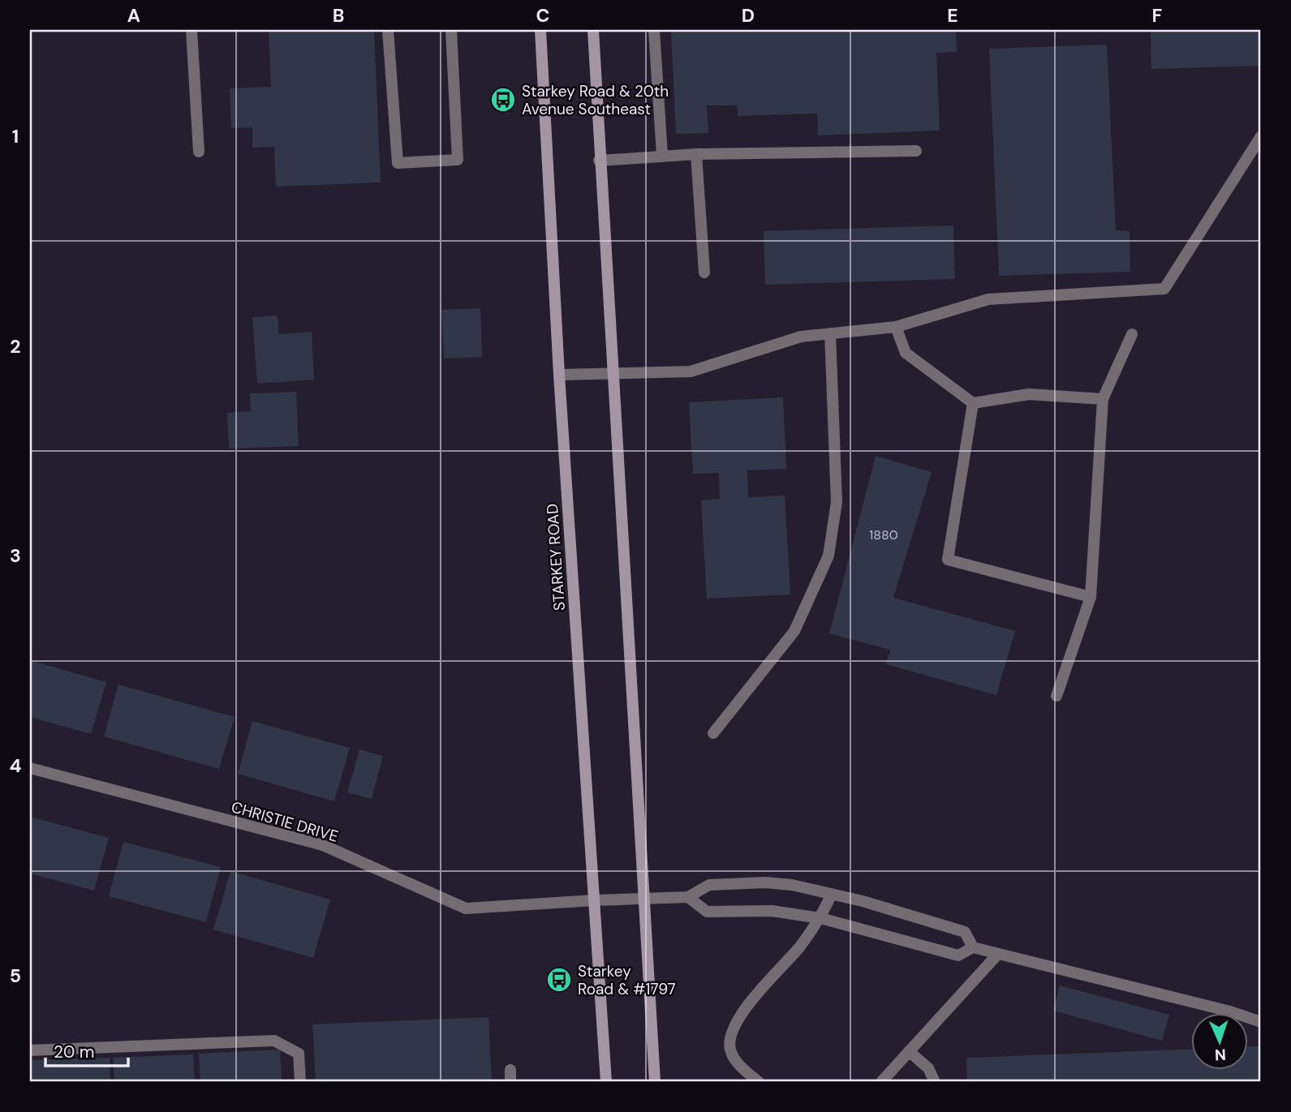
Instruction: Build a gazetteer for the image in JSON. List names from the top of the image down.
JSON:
{
  "streets": {
    "main road": ["STARKEY ROAD"],
    "street": ["CHRISTIE DRIVE"]
  },
  "crossings": [
    ["STARKEY ROAD", "CHRISTIE DRIVE"]
  ],
  "places": {
    "bus stop": ["Starkey Road & 20th Avenue Southeast", "Starkey Road & #1797"]
  },
  "house_numbers": ["1880"],
  "scale_bar": "20 m",
  "north": "bottom",
  "grid": {
    "columns": [
      "A",
      "B",
      "C",
      "D",
      "E",
      "F"
    ],
    "rows": [
      "1",
      "2",
      "3",
      "4",
      "5"
    ]
  }
}
